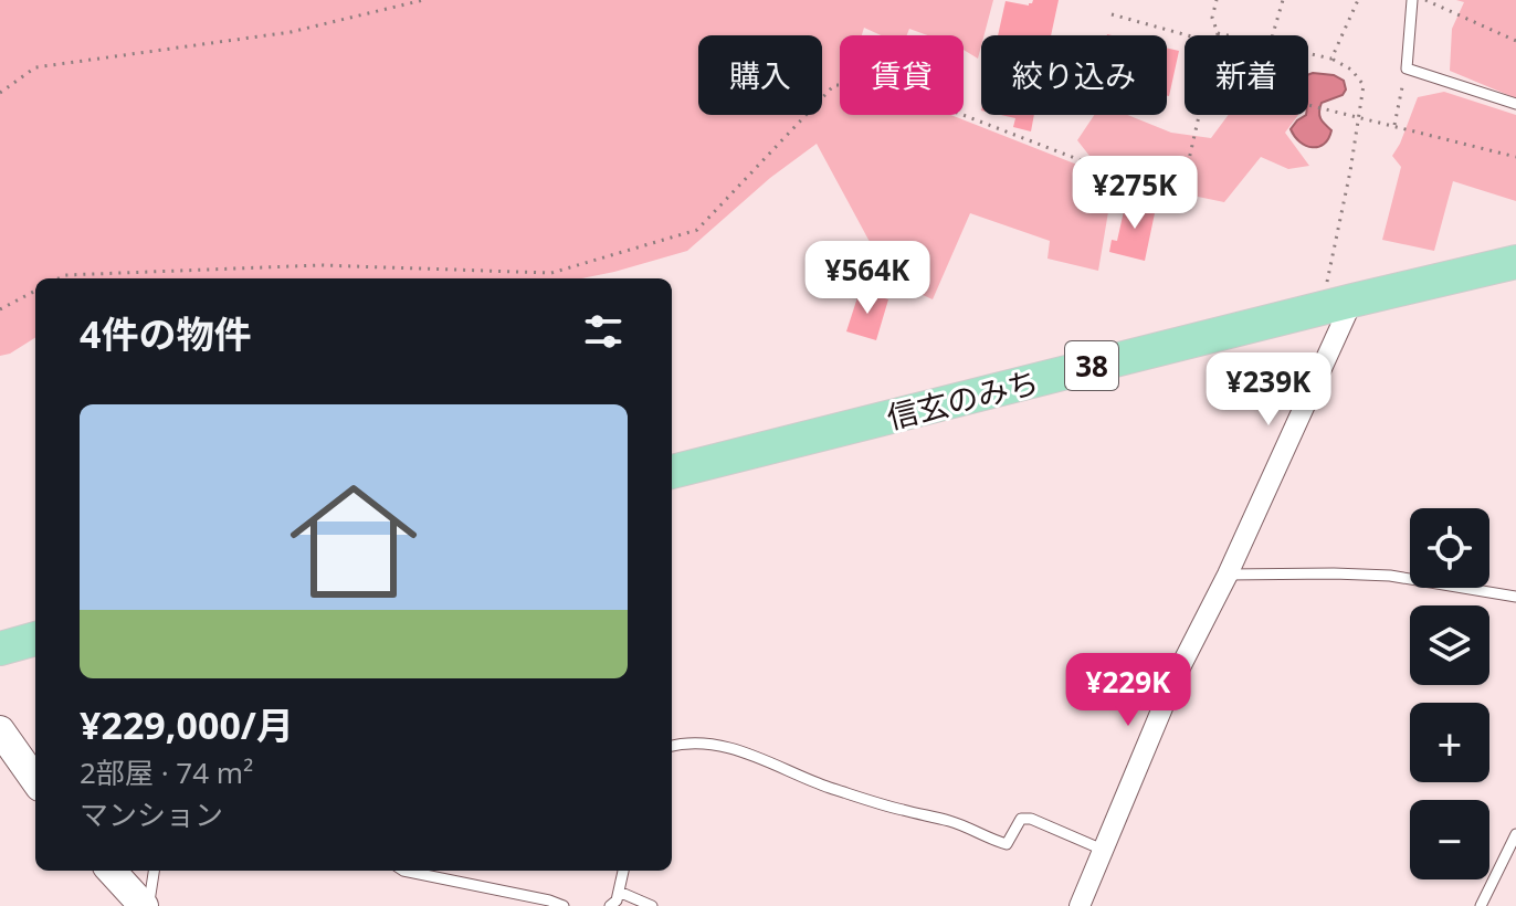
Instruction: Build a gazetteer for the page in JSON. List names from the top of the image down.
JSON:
{
  "streets": {
    "main road": ["38", "信玄のみち"]
  },
  "page": {
    "chip": [
      "購入",
      "賃貸",
      "絞り込み",
      "新着"
    ],
    "price": [
      "¥275K",
      "¥564K",
      "¥239K",
      "¥229K"
    ],
    "heading": "4件の物件",
    "list": [
      {
        "name": "¥229,000/月",
        "note": "2部屋 · 74 m² · マンション"
      }
    ],
    "map_buttons": ["+", "−"]
  }
}
